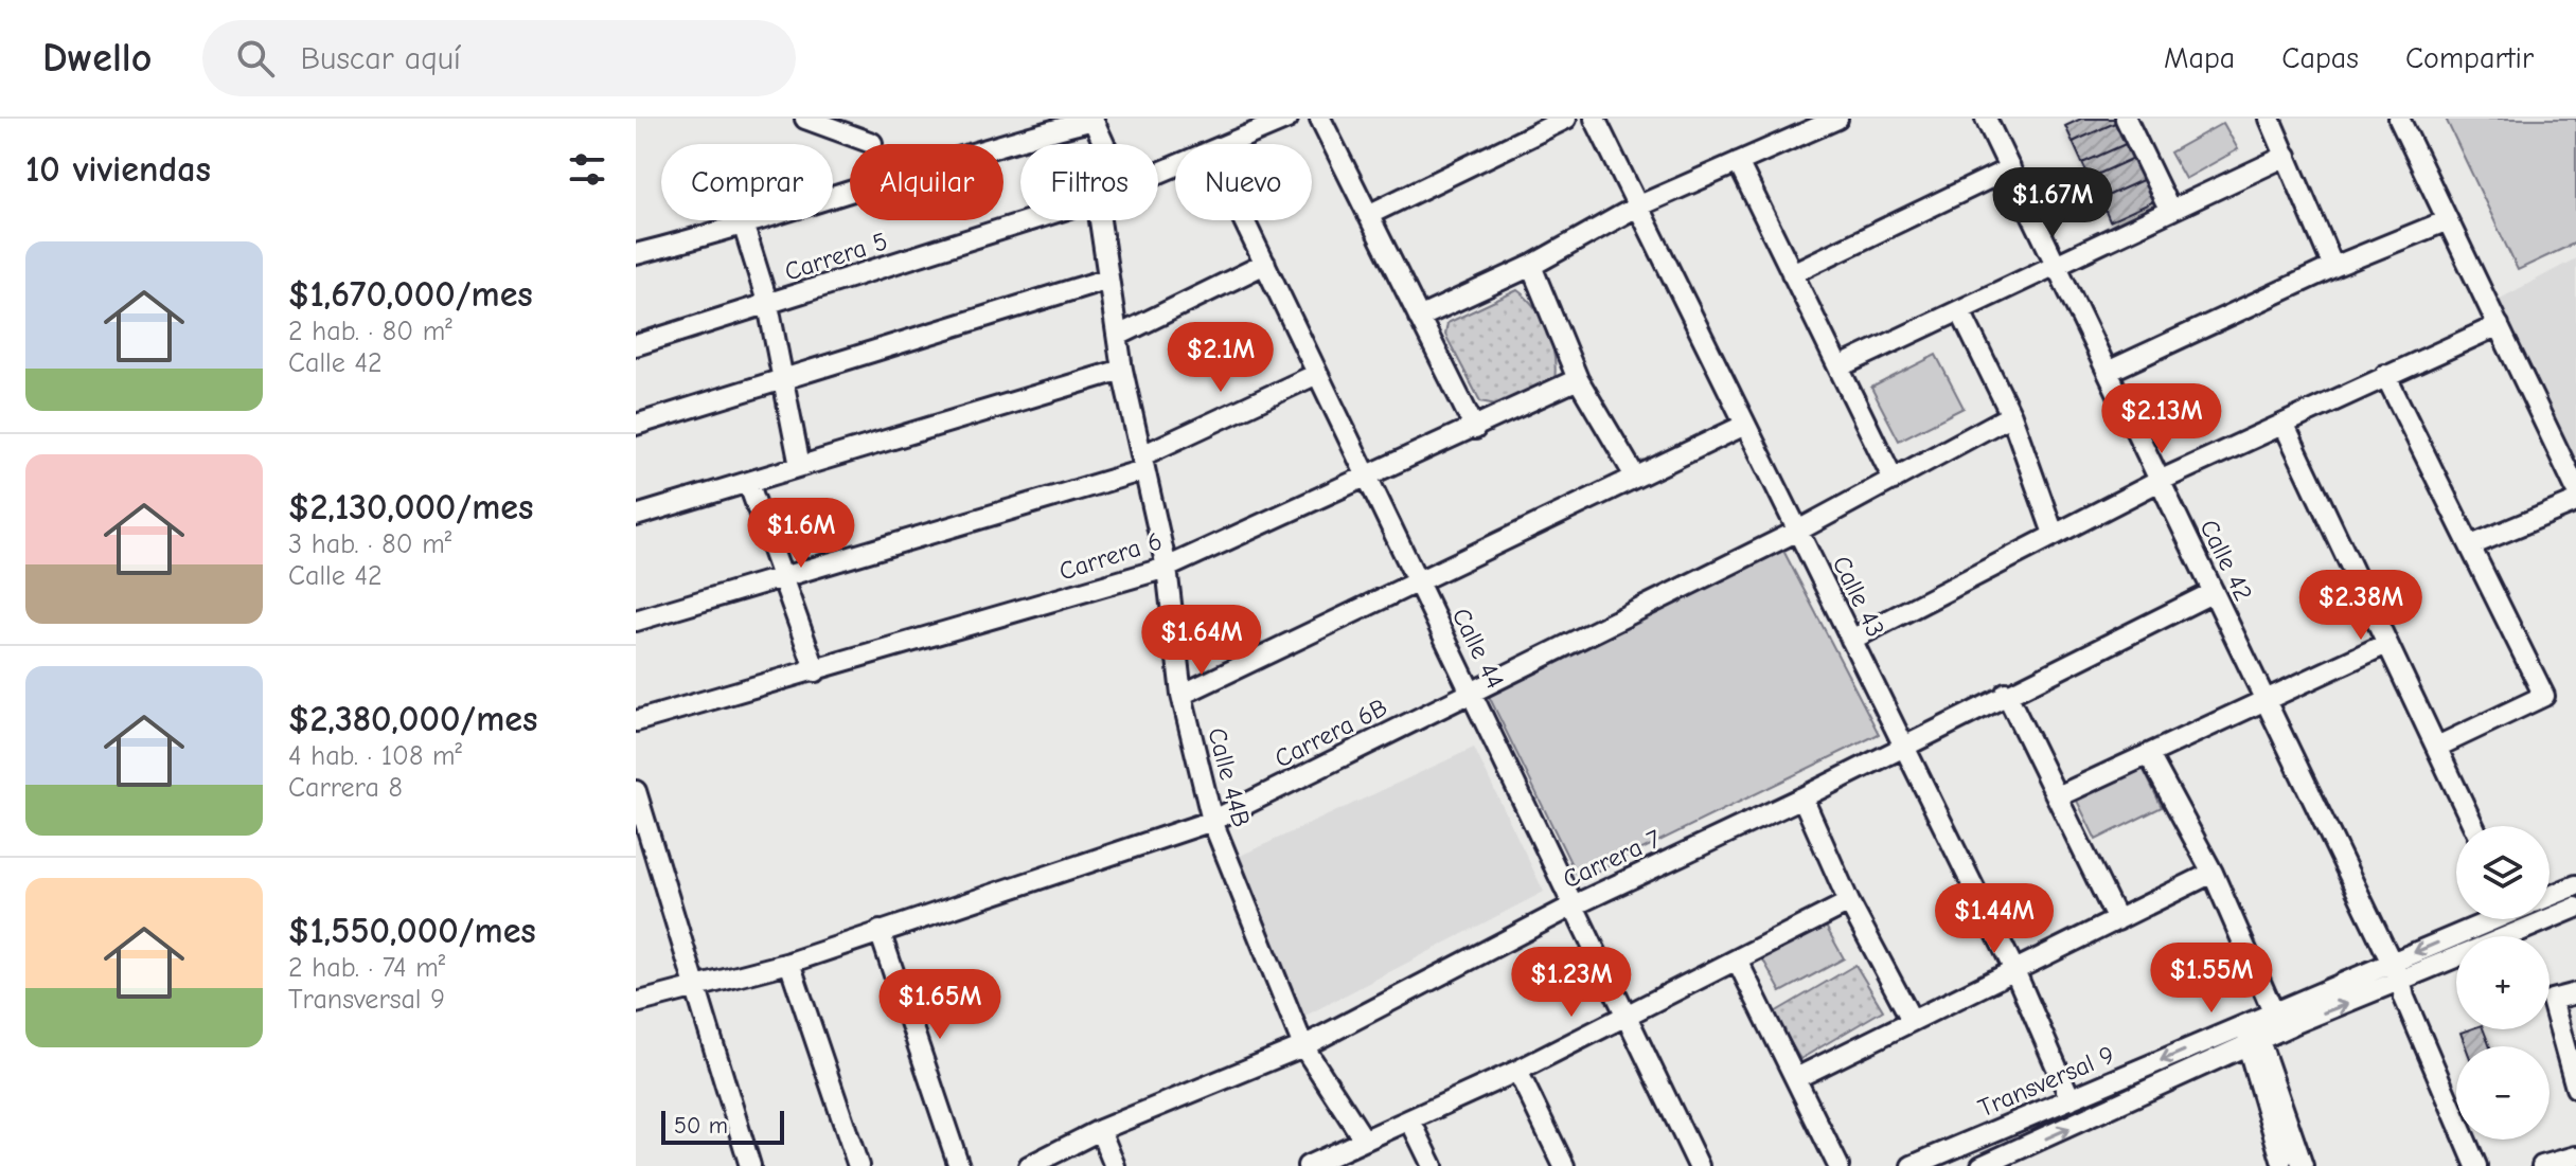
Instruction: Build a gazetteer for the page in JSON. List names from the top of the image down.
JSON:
{
  "streets": {
    "street": [
      "Carrera 5",
      "Carrera 6",
      "Calle 42",
      "Calle 43",
      "Calle 44",
      "Carrera 6B",
      "Calle 44B",
      "Carrera 7",
      "Transversal 9"
    ]
  },
  "crossings": [
    ["Carrera 6", "Calle 44"],
    ["Carrera 6", "Calle 44B"],
    ["Calle 42", "Carrera 7"],
    ["Calle 42", "Transversal 9"],
    ["Calle 43", "Carrera 6B"],
    ["Calle 43", "Carrera 7"],
    ["Calle 43", "Transversal 9"],
    ["Calle 44", "Carrera 6B"],
    ["Calle 44", "Carrera 7"],
    ["Carrera 6B", "Calle 44B"],
    ["Calle 44B", "Carrera 7"]
  ],
  "scale_bar": "50 m",
  "page": {
    "header": "Dwello",
    "search": "Buscar aquí",
    "nav": ["Mapa", "Capas", "Compartir"],
    "heading": "10 viviendas",
    "chip": [
      "Comprar",
      "Alquilar",
      "Filtros",
      "Nuevo"
    ],
    "price": [
      "$1.67M",
      "$2.1M",
      "$2.13M",
      "$1.6M",
      "$2.38M",
      "$1.64M",
      "$1.44M",
      "$1.55M",
      "$1.23M",
      "$1.65M"
    ],
    "list": [
      {
        "name": "$1,670,000/mes",
        "note": "2 hab. · 80 m² · Calle 42"
      },
      {
        "name": "$2,130,000/mes",
        "note": "3 hab. · 80 m² · Calle 42"
      },
      {
        "name": "$2,380,000/mes",
        "note": "4 hab. · 108 m² · Carrera 8"
      },
      {
        "name": "$1,550,000/mes",
        "note": "2 hab. · 74 m² · Transversal 9"
      }
    ],
    "map_buttons": ["+", "−"],
    "scale": "50 m"
  }
}
